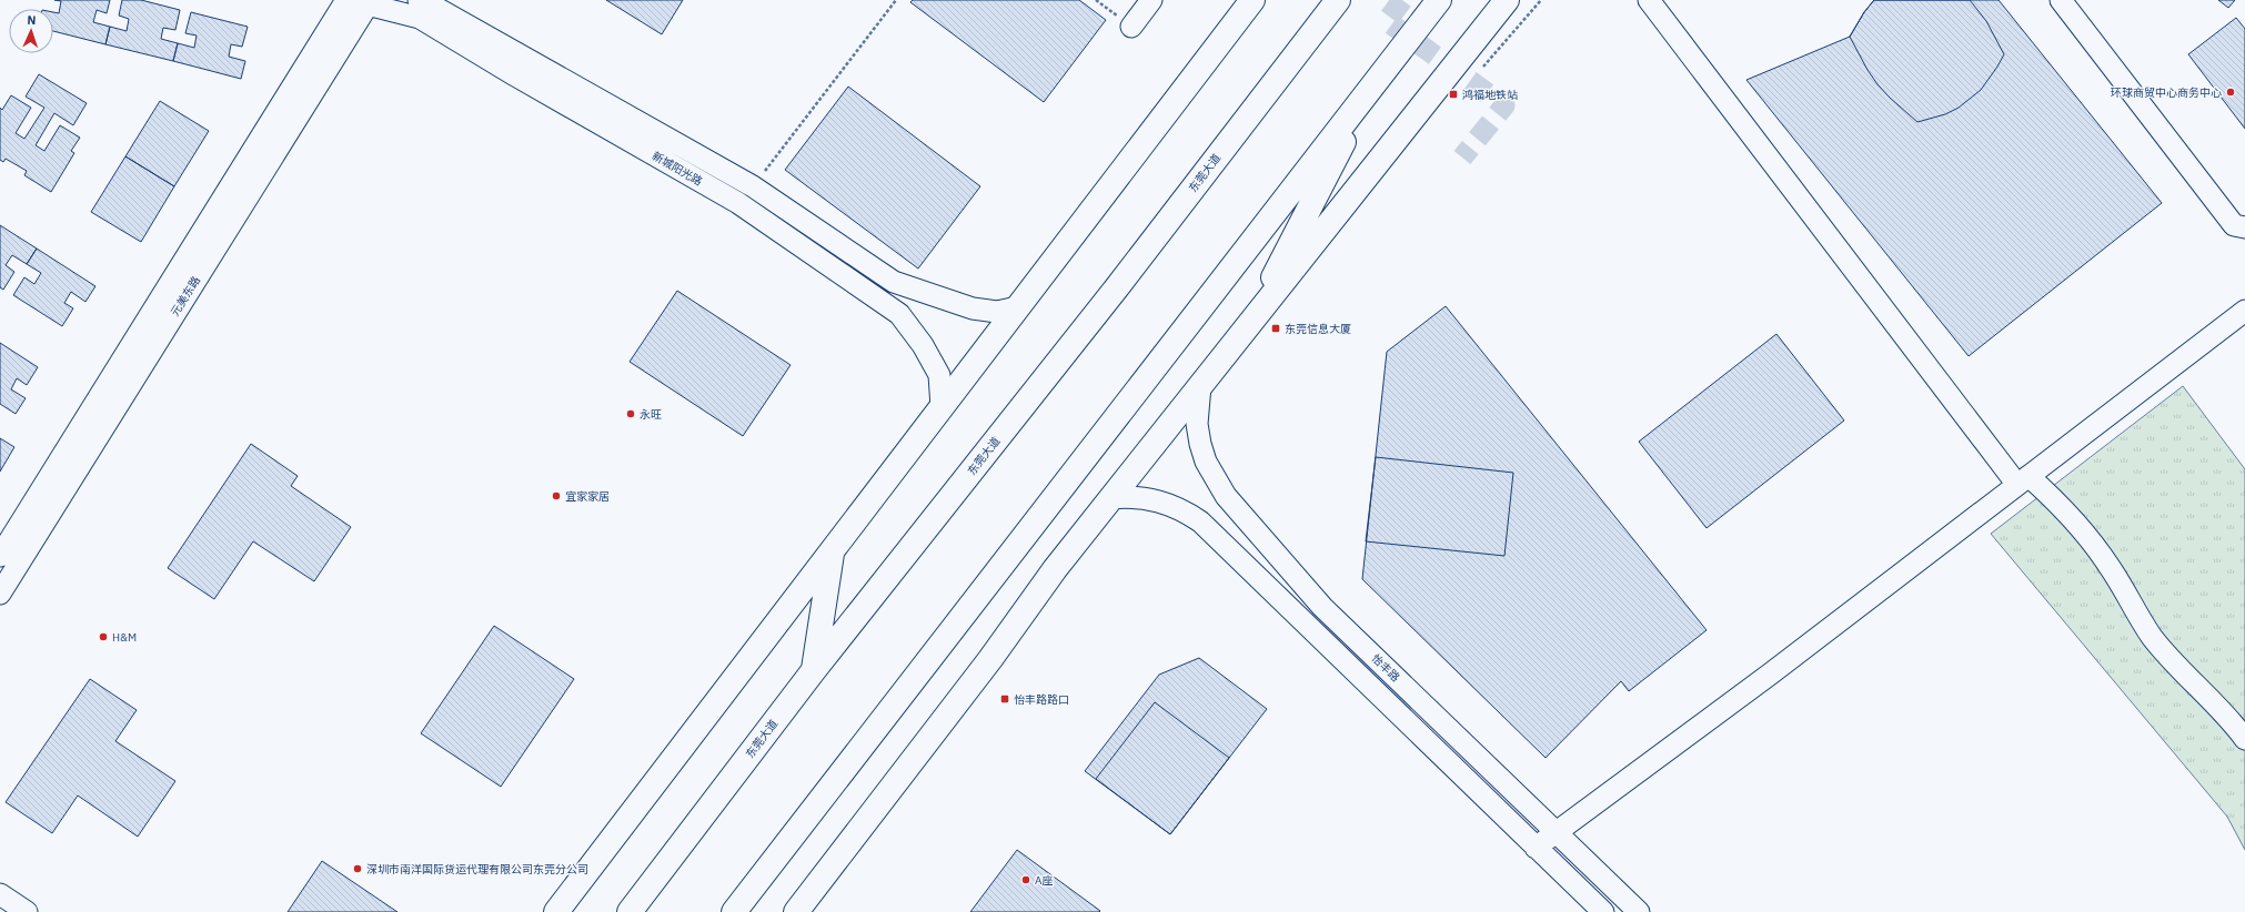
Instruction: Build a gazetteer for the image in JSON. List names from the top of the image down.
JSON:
{
  "streets": {
    "main road": ["东莞大道"],
    "street": ["新城阳光路", "元美东路", "怡丰路"]
  },
  "crossings": [
    ["新城阳光路", "元美东路"]
  ],
  "places": {
    "other": [
      "环球商贸中心商务中心",
      "永旺",
      "宜家家居",
      "H&M",
      "深圳市南洋国际货运代理有限公司东莞分公司",
      "A座"
    ],
    "transit": ["鸿福地铁站", "东莞信息大厦", "怡丰路路口"]
  },
  "north": "top"
}
